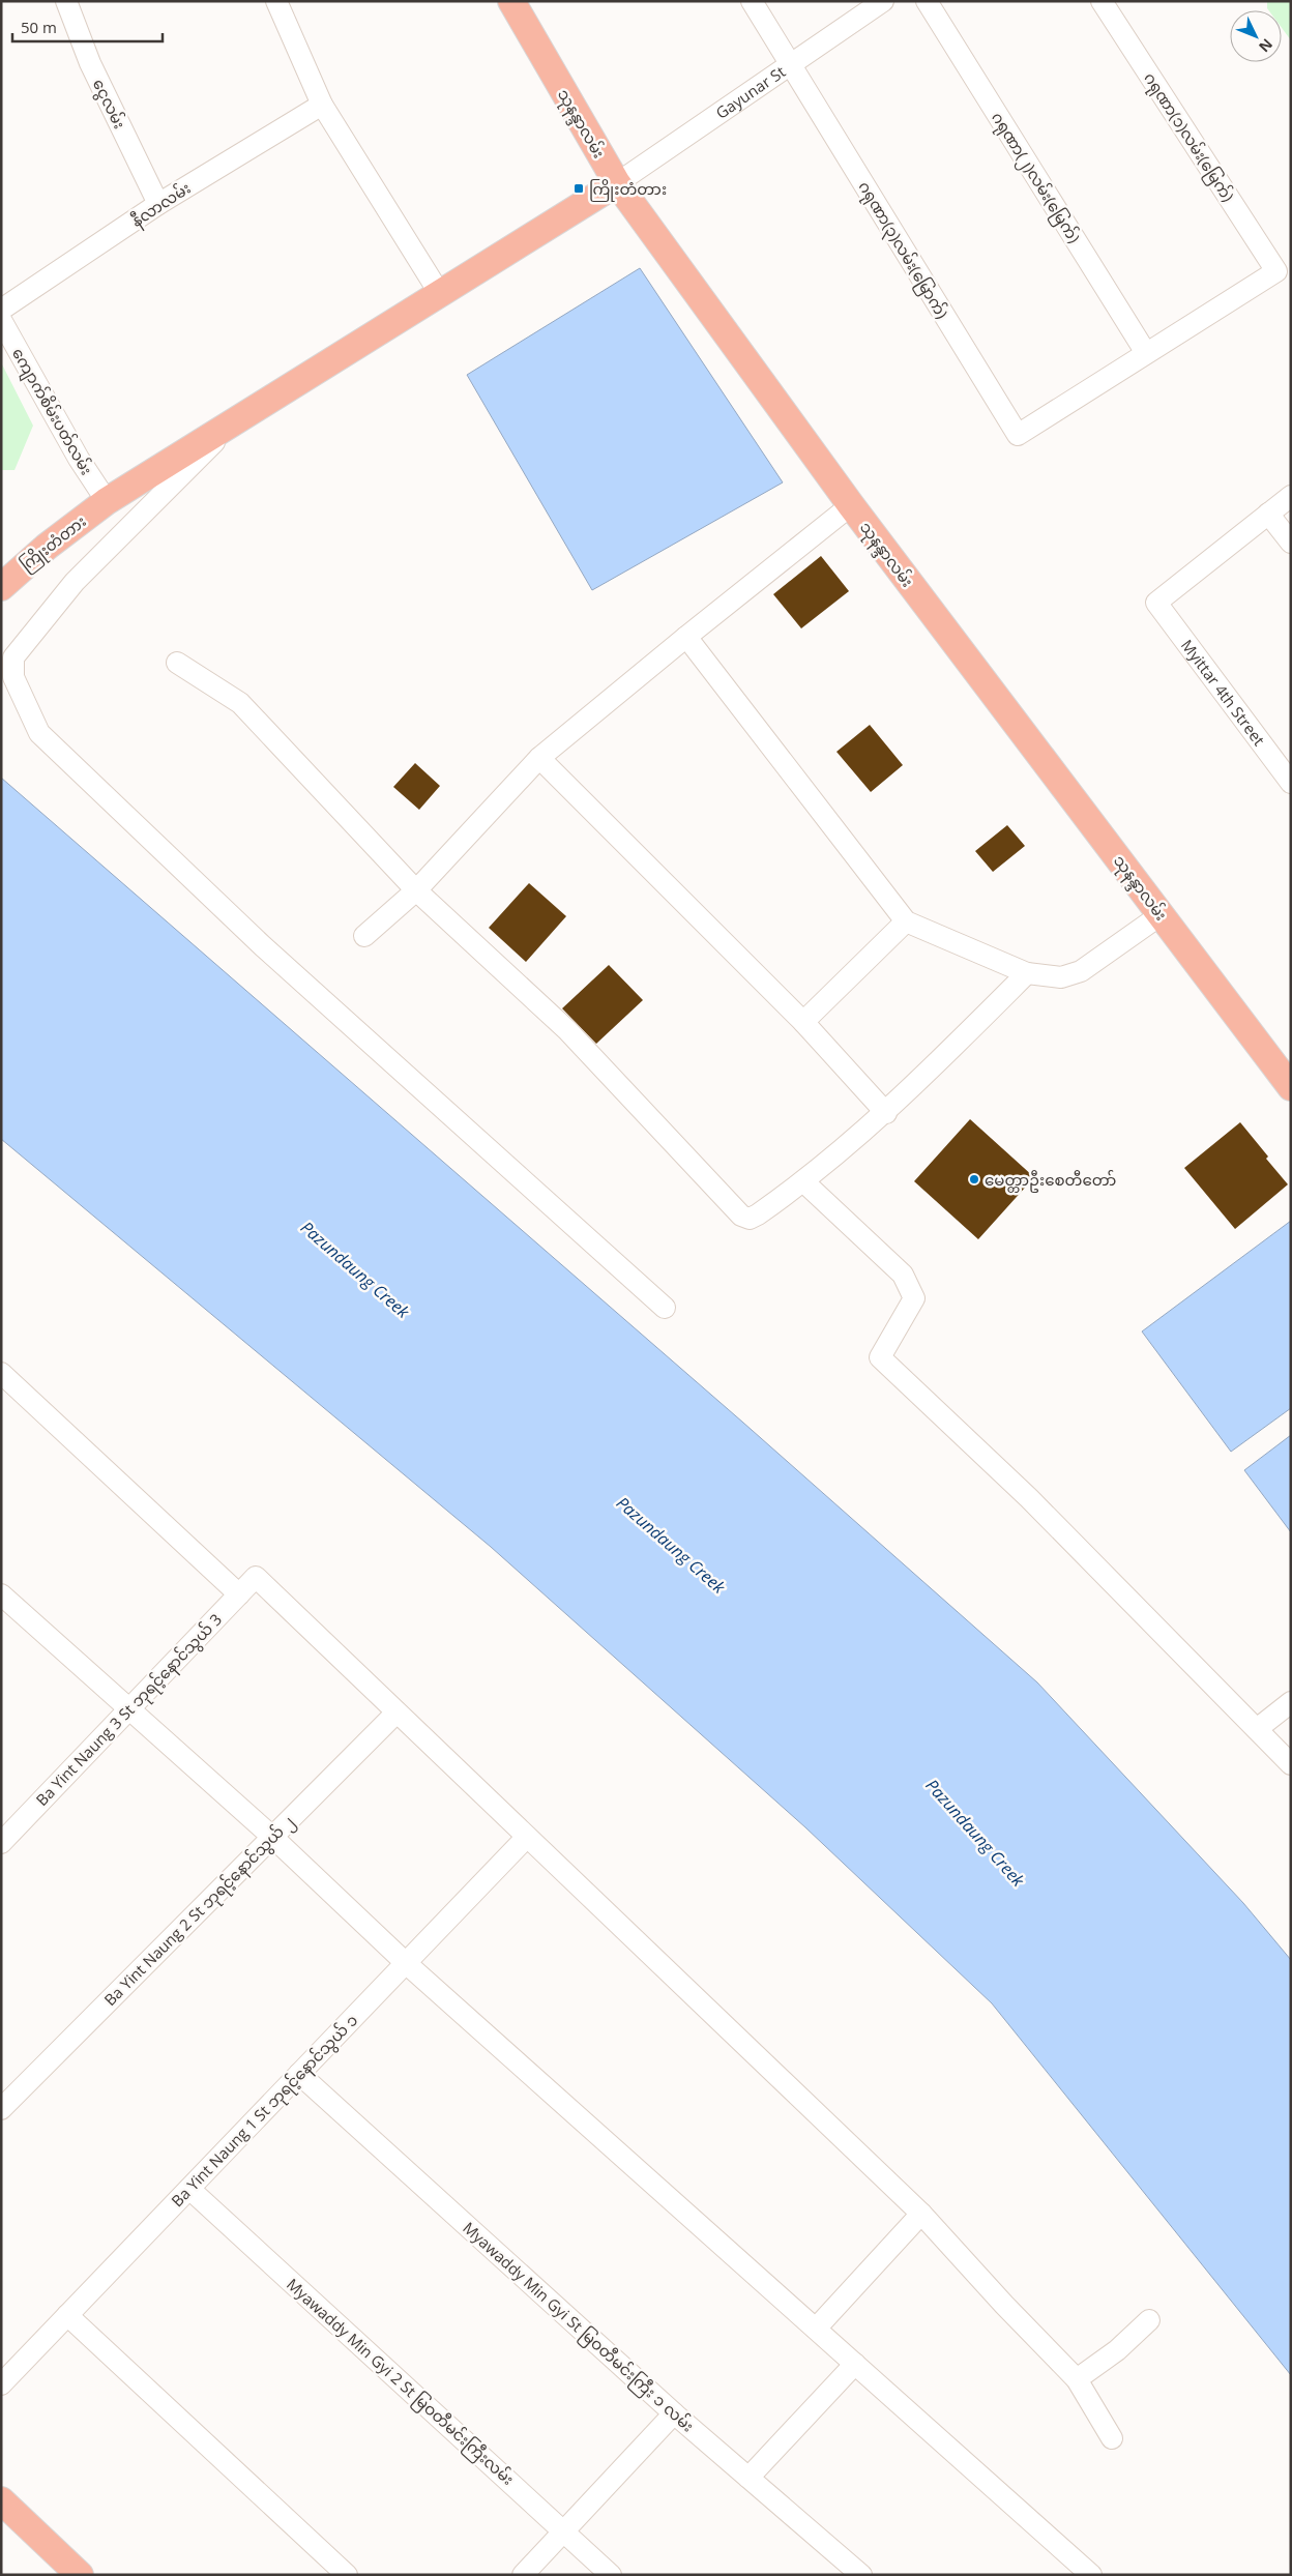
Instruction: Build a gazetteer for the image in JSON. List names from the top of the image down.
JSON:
{
  "streets": {
    "main road": ["သုနန္ဒာလမ်း", "ကြိုးတံတား"],
    "street": [
      "Gayunar St",
      "ငွေလမ်း",
      "ဂရုဏာ(၁)လမ်း(မြေက်)",
      "ဂရုဏာ(၂)လမ်း(မြေက်)",
      "နီလာလမ်း",
      "ဂရုဏာ(၃)လမ်း(မြောက်)",
      "ကျောက်စိမ်းပတ်လမ်း",
      "Myittar 4th Street",
      "Ba Yint Naung 3 St ဘုရင့်နောင်သွယ် 3",
      "Ba Yint Naung 2 St ဘုရင့်နောင်သွယ် ၂",
      "Ba Yint Naung 1 St ဘုရင့်နောင်သွယ် ၁",
      "Myawaddy Min Gyi St မြဝတီမင်းကြီး ၁ လမ်း",
      "Myawaddy Min Gyi 2 St မြဝတီမင်းကြီးလမ်း"
    ]
  },
  "crossings": [
    ["Gayunar St", "သုနန္ဒာလမ်း"],
    ["Gayunar St", "ဂရုဏာ(၃)လမ်း(မြောက်)"],
    ["Gayunar St", "ကြိုးတံတား"],
    ["ငွေလမ်း", "နီလာလမ်း"],
    ["သုနန္ဒာလမ်း", "ကြိုးတံတား"],
    ["ဂရုဏာ(၁)လမ်း(မြေက်)", "ဂရုဏာ(၂)လမ်း(မြေက်)"],
    ["ဂရုဏာ(၁)လမ်း(မြေက်)", "ဂရုဏာ(၃)လမ်း(မြောက်)"],
    ["ဂရုဏာ(၂)လမ်း(မြေက်)", "ဂရုဏာ(၃)လမ်း(မြောက်)"],
    ["ကျောက်စိမ်းပတ်လမ်း", "ကြိုးတံတား"],
    ["Ba Yint Naung 3 St ဘုရင့်နောင်သွယ် 3", "Ba Yint Naung 2 St ဘုရင့်နောင်သွယ် ၂"],
    ["Ba Yint Naung 1 St ဘုရင့်နောင်သွယ် ၁", "Myawaddy Min Gyi St မြဝတီမင်းကြီး ၁ လမ်း"],
    ["Ba Yint Naung 1 St ဘုရင့်နောင်သွယ် ၁", "Myawaddy Min Gyi 2 St မြဝတီမင်းကြီးလမ်း"]
  ],
  "water": ["Pazundaung Creek"],
  "places": {
    "transit": ["ကြိုးတံတား"],
    "other": ["မေတ္တာဦးစေတီတော်"]
  },
  "scale_bar": "50 m",
  "north": "bottom right"
}
